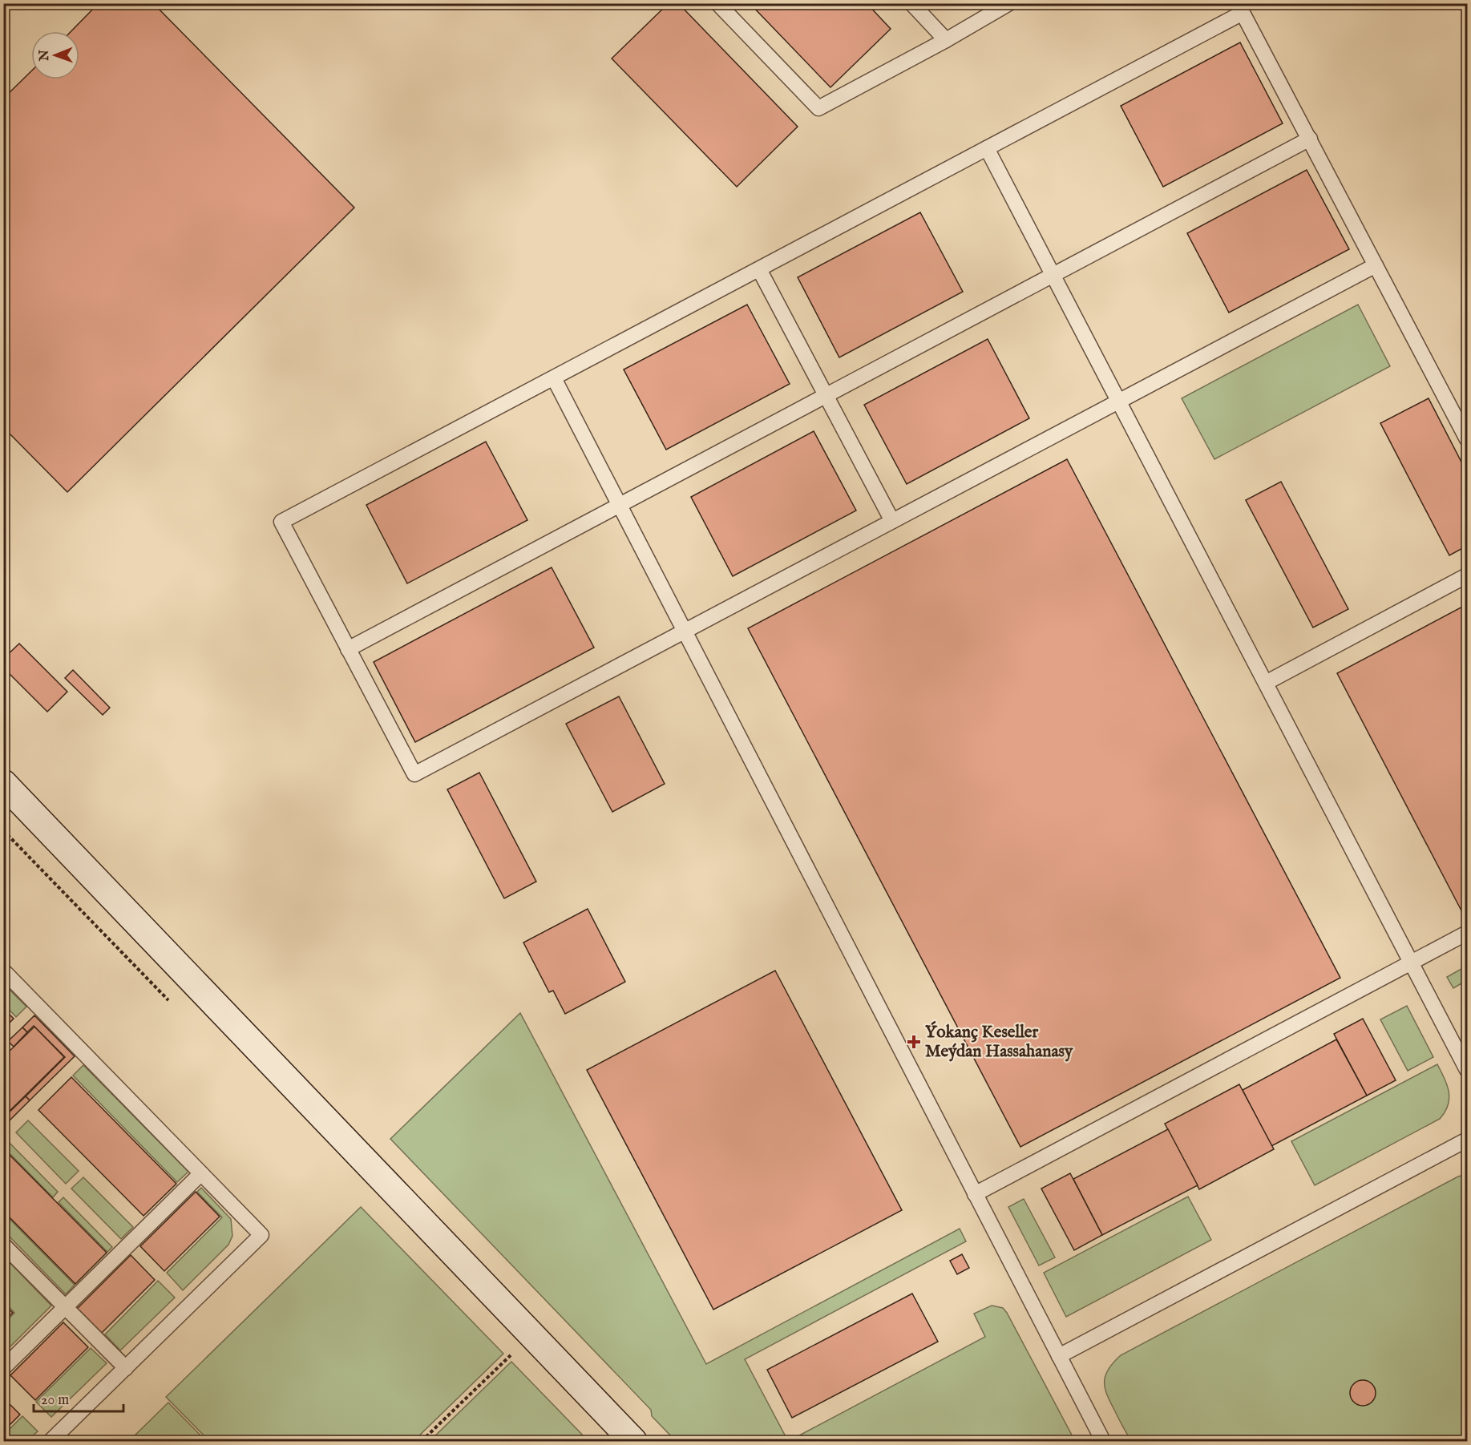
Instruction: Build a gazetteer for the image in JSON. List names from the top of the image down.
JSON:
{
  "places": {
    "health": ["Ýokanç Keseller Meýdan Hassahanasy"]
  },
  "scale_bar": "20 m",
  "north": "left"
}
